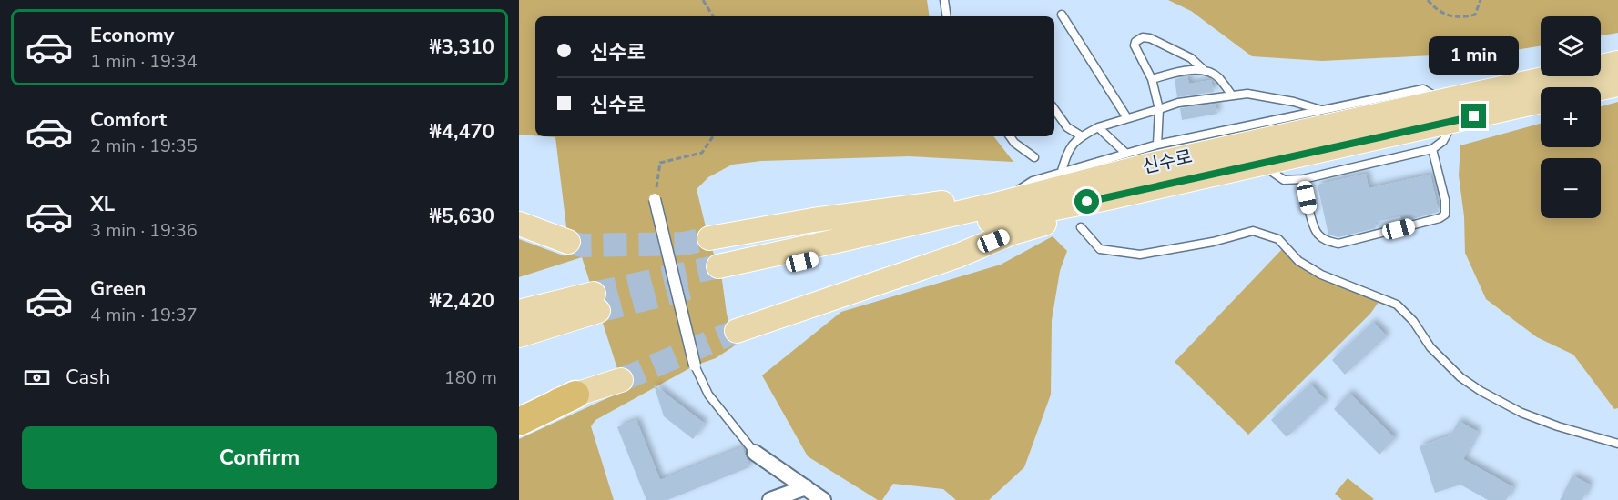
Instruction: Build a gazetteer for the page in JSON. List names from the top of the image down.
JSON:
{
  "streets": {
    "main road": ["신수로"]
  },
  "page": {
    "list": [
      {
        "name": "Economy",
        "note": "1 min · 19:34",
        "value": "₩3,310"
      },
      {
        "name": "Comfort",
        "note": "2 min · 19:35",
        "value": "₩4,470"
      },
      {
        "name": "XL",
        "note": "3 min · 19:36",
        "value": "₩5,630"
      },
      {
        "name": "Green",
        "note": "4 min · 19:37",
        "value": "₩2,420"
      }
    ],
    "map_buttons": ["+", "−"],
    "banner": ["신수로", "신수로"],
    "bubble": "1 min",
    "pay": ["Cash", "180 m"],
    "buttons": "Confirm"
  }
}
